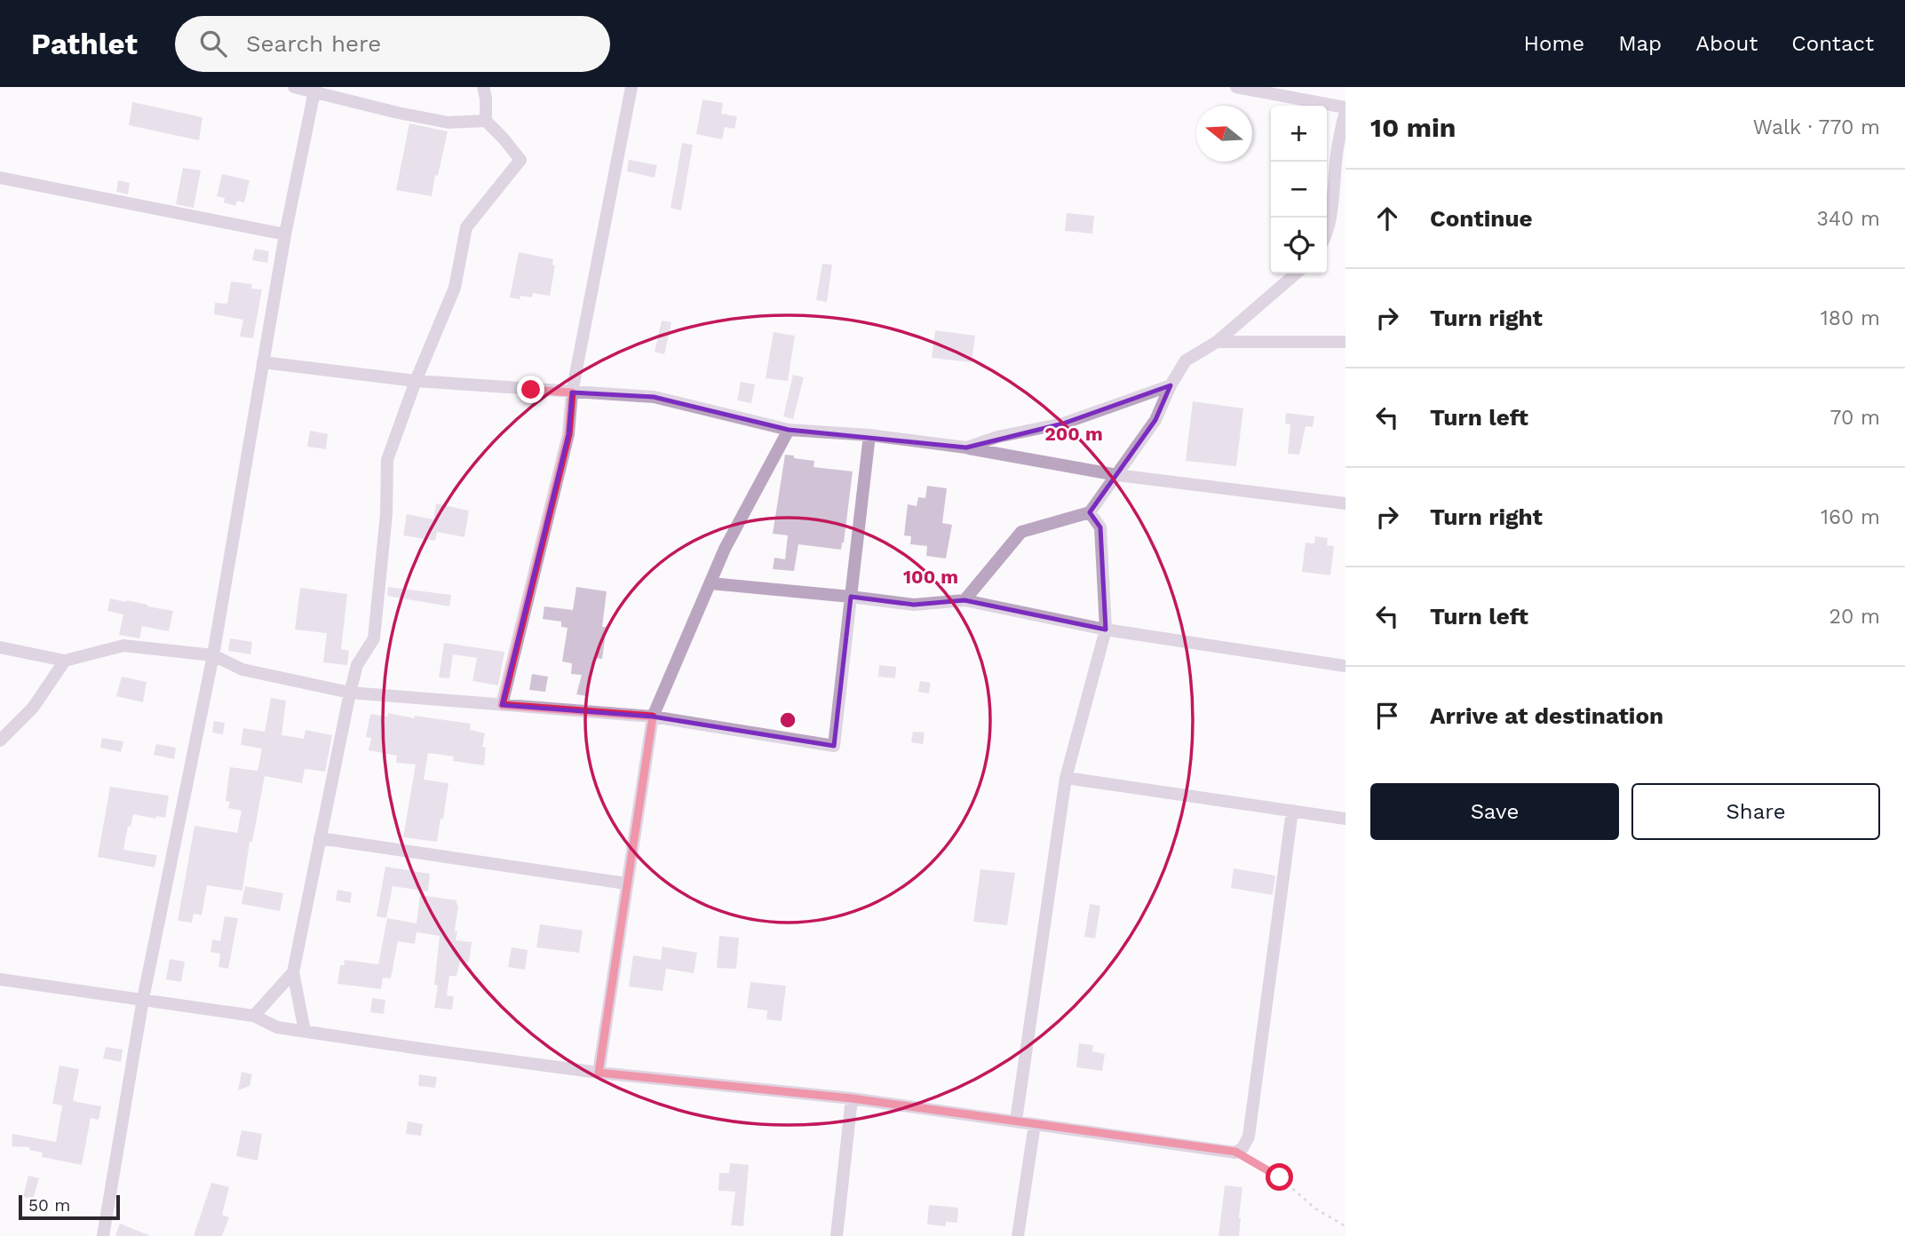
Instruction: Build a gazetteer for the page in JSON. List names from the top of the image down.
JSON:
{
  "scale_bar": "50 m",
  "north": "left",
  "page": {
    "header": "Pathlet",
    "search": "Search here",
    "nav": [
      "Home",
      "Map",
      "About",
      "Contact"
    ],
    "heading": ["10 min", "Walk · 770 m"],
    "map_buttons": ["+", "−"],
    "list": [
      ["Continue", "340 m"],
      ["Turn right", "180 m"],
      ["Turn left", "70 m"],
      ["Turn right", "160 m"],
      ["Turn left", "20 m"],
      "Arrive at destination"
    ],
    "buttons": ["Save", "Share"],
    "scale": "50 m"
  },
  "rings": ["200 m", "100 m"]
}
